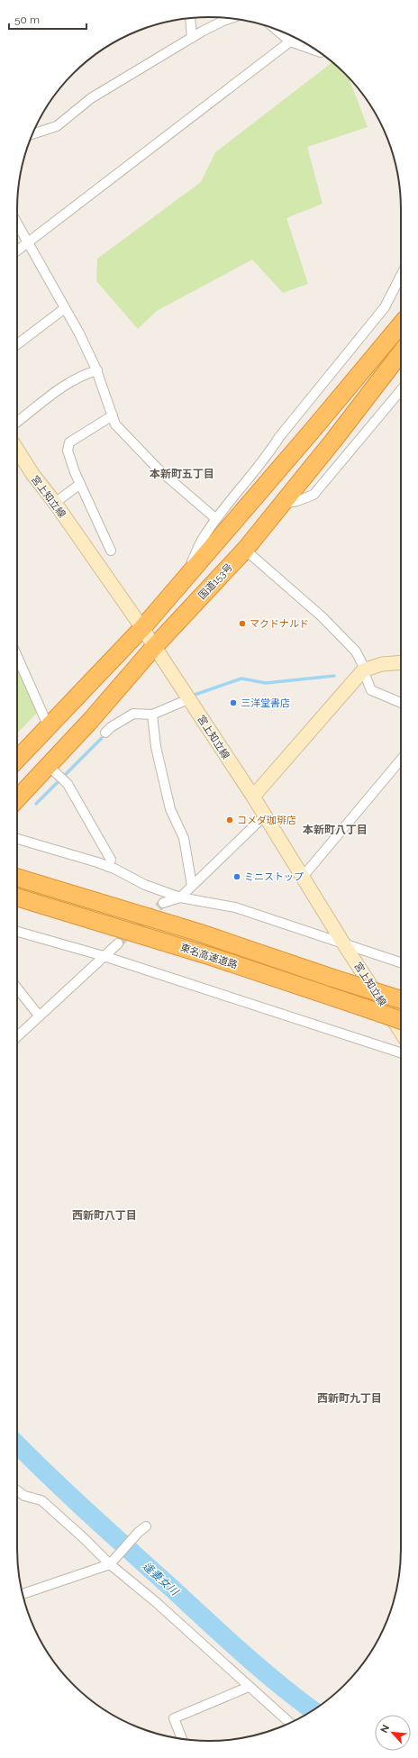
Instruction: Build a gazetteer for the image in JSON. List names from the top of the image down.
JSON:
{
  "streets": {
    "highway": ["国道153号", "東名高速道路"],
    "main road": ["宮上知立線"]
  },
  "crossings": [
    ["宮上知立線", "国道153号"]
  ],
  "districts": [
    "本新町五丁目",
    "本新町八丁目",
    "西新町八丁目",
    "西新町九丁目"
  ],
  "water": ["逢妻女川"],
  "places": [
    "マクドナルド",
    "三洋堂書店",
    "コメダ珈琲店",
    "ミニストップ"
  ],
  "scale_bar": "50 m",
  "north": "top left"
}
